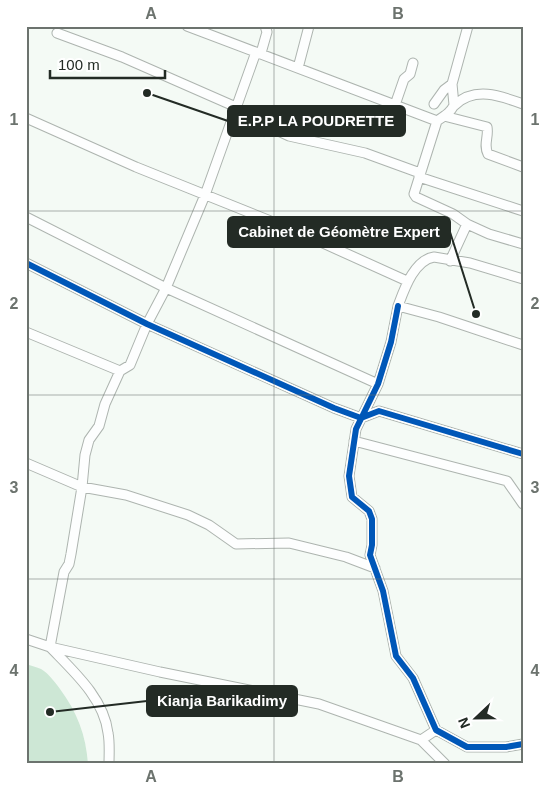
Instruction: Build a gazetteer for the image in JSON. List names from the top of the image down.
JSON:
{
  "places": ["E.P.P LA POUDRETTE", "Cabinet de Géomètre Expert", "Kianja Barikadimy"],
  "scale_bar": "100 m",
  "north": "left",
  "grid": {
    "columns": ["A", "B"],
    "rows": [
      "1",
      "2",
      "3",
      "4"
    ]
  }
}
